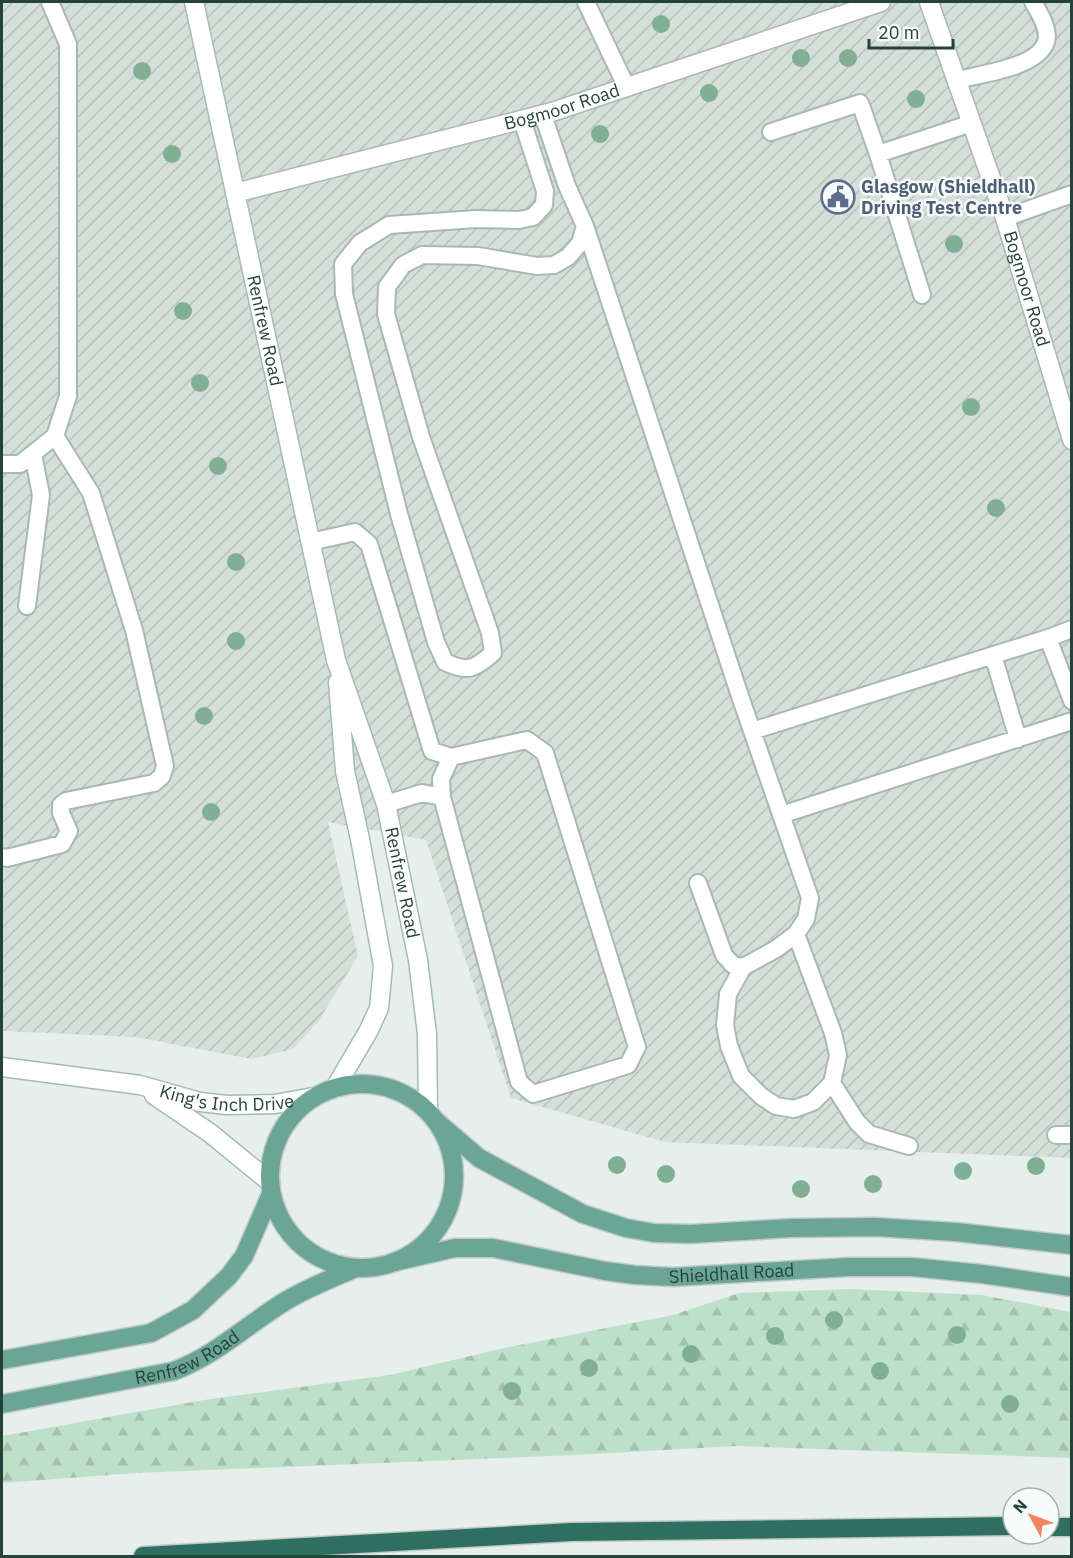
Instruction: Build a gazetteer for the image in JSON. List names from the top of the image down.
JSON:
{
  "streets": {
    "main road": ["Renfrew Road", "Shieldhall Road"],
    "street": ["Bogmoor Road", "King's Inch Drive"]
  },
  "crossings": [
    ["Bogmoor Road", "Renfrew Road"],
    ["Renfrew Road", "King's Inch Drive"],
    ["Renfrew Road", "Shieldhall Road"],
    ["King's Inch Drive", "Shieldhall Road"]
  ],
  "places": {
    "public building": ["Glasgow (Shieldhall) Driving Test Centre"]
  },
  "scale_bar": "20 m",
  "north": "top left"
}
